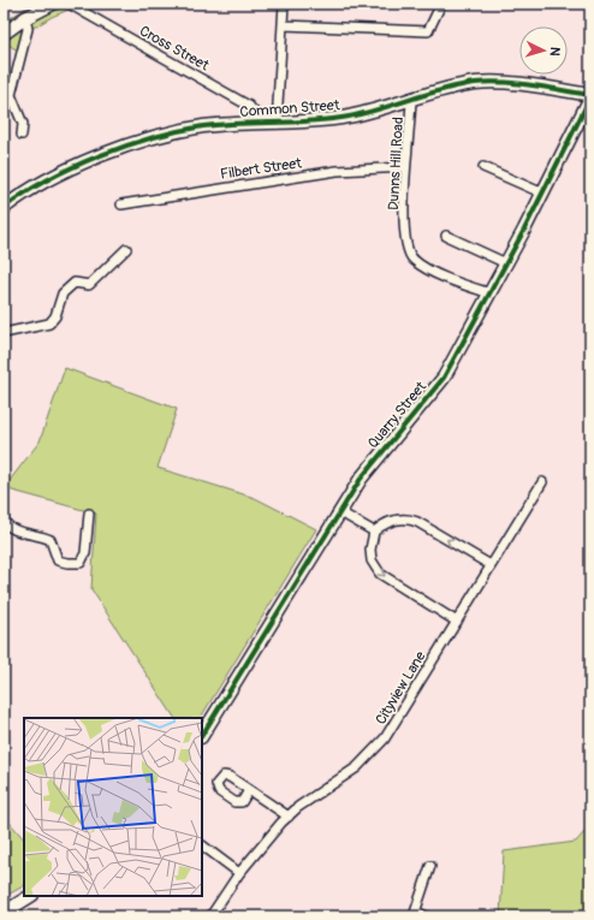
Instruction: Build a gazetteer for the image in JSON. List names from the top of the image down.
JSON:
{
  "streets": {
    "main road": ["Common Street", "Quarry Street"],
    "street": [
      "Cross Street",
      "Dunns Hill Road",
      "Filbert Street",
      "Cityview Lane"
    ]
  },
  "crossings": [
    ["Cross Street", "Common Street"],
    ["Common Street", "Dunns Hill Road"],
    ["Common Street", "Quarry Street"],
    ["Dunns Hill Road", "Filbert Street"],
    ["Dunns Hill Road", "Quarry Street"]
  ],
  "north": "right"
}
